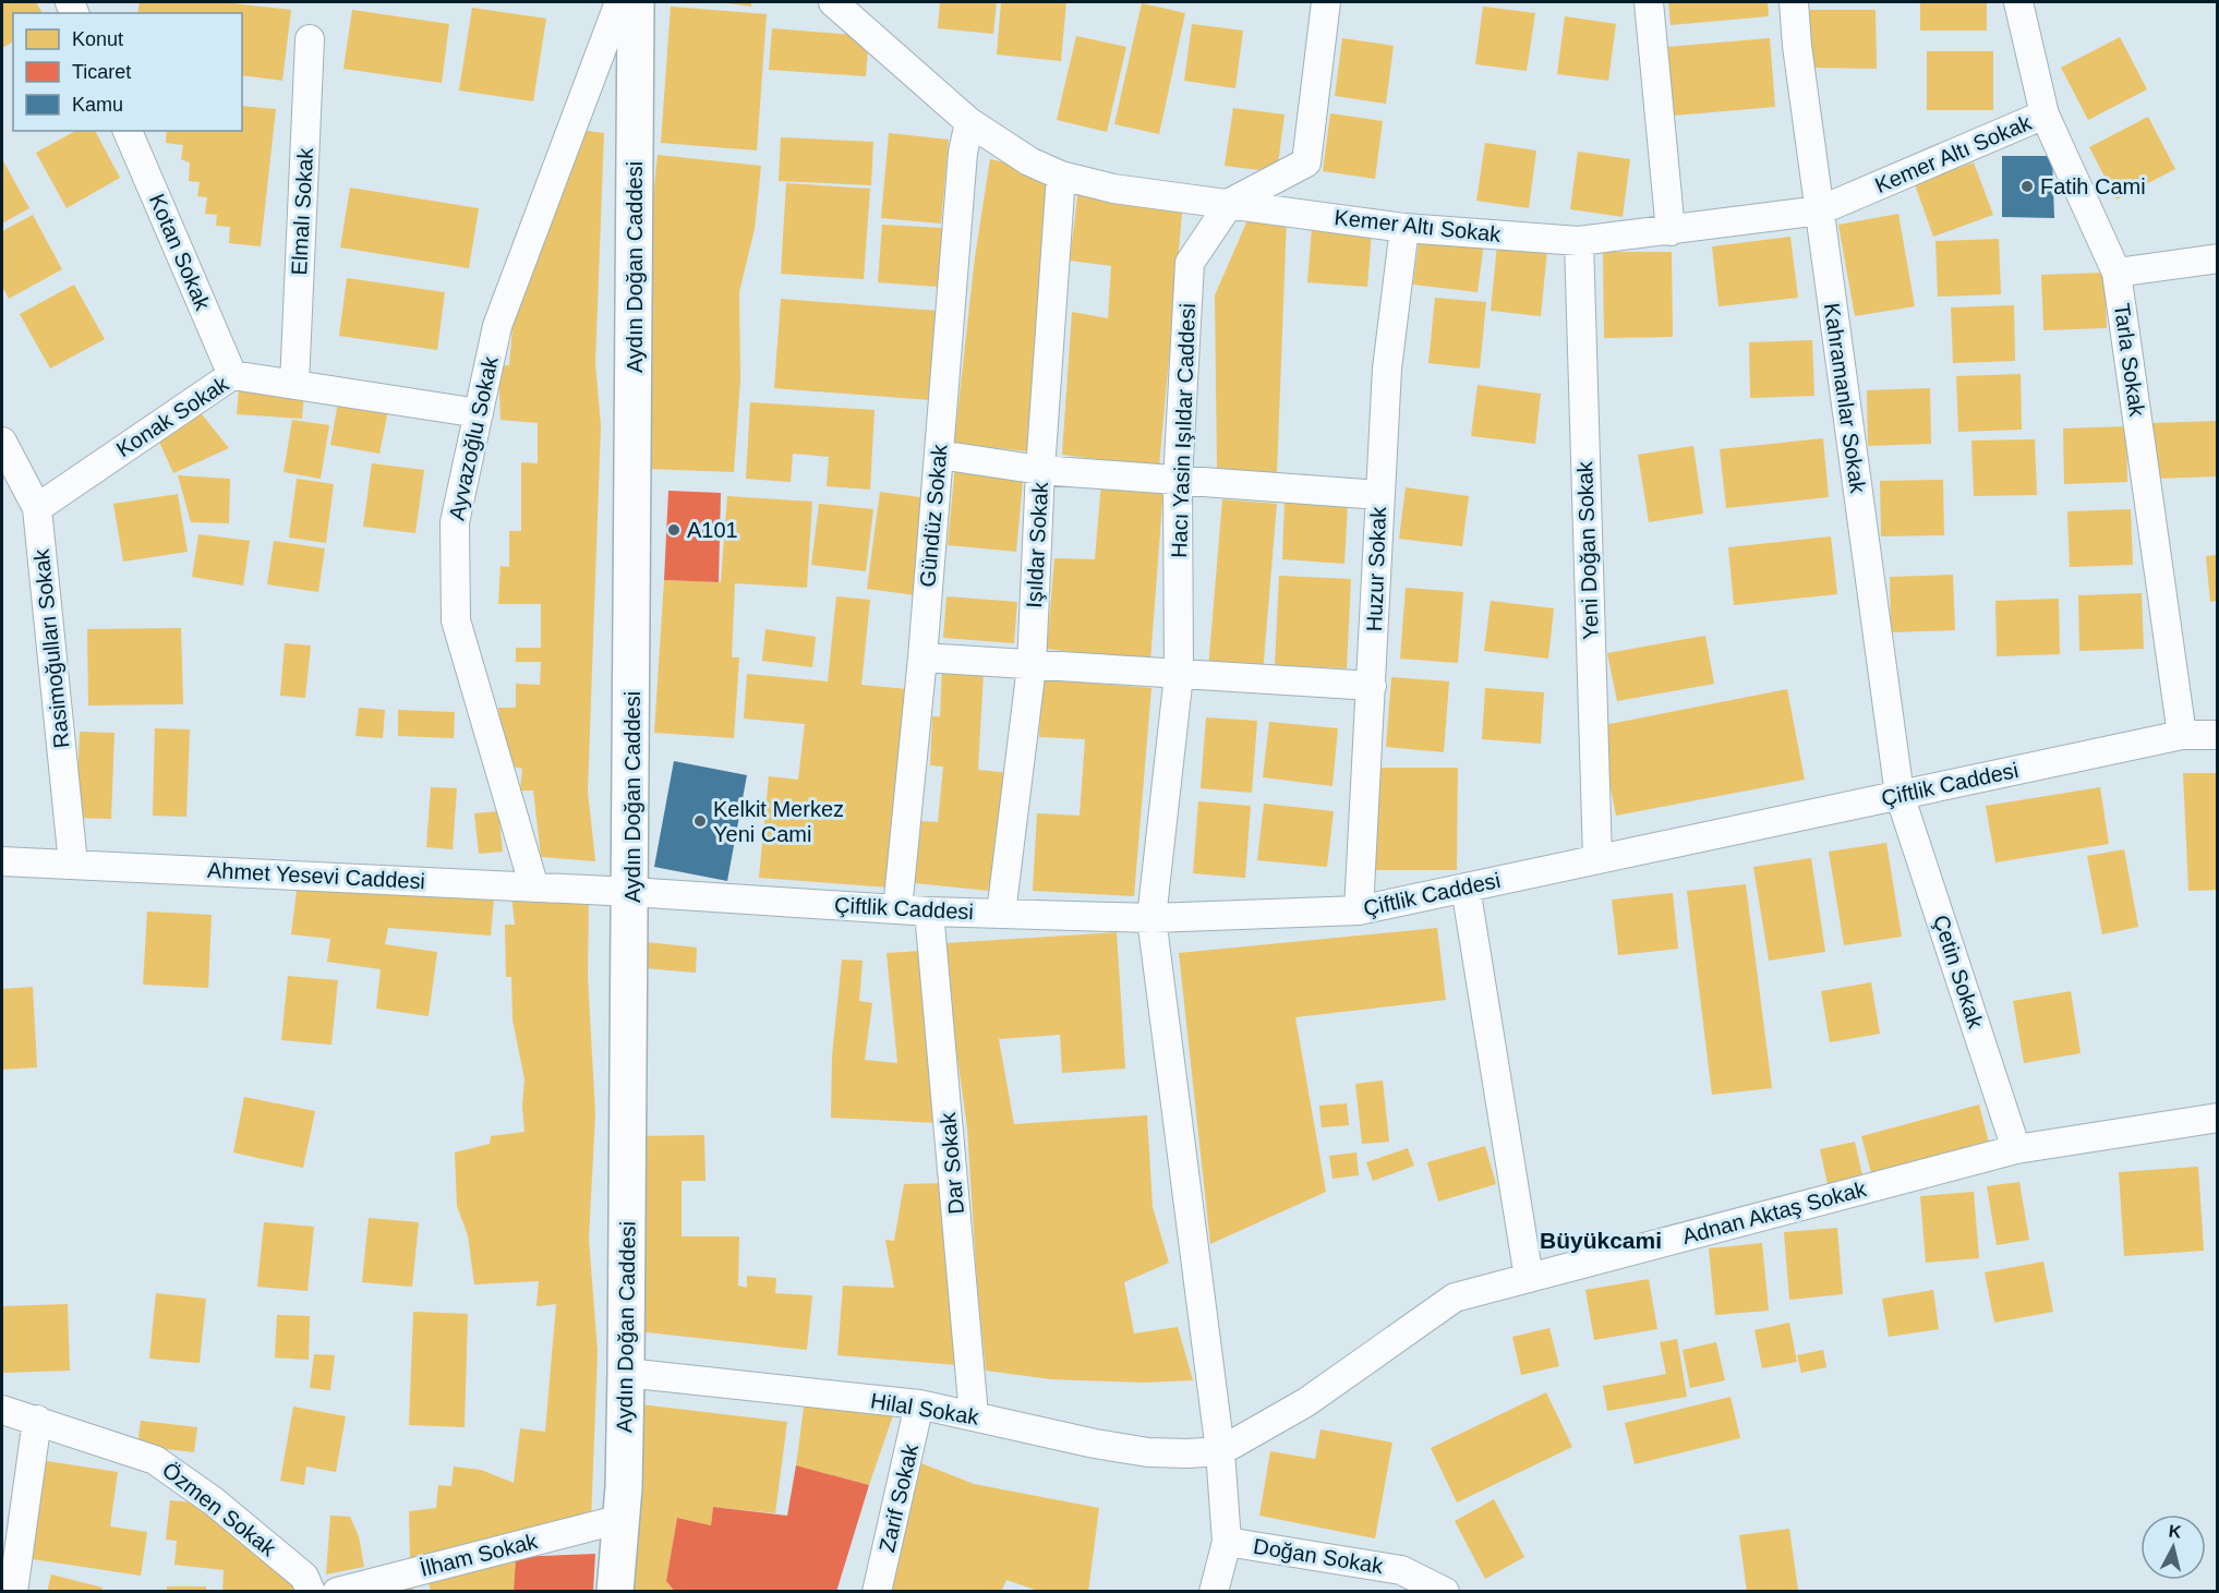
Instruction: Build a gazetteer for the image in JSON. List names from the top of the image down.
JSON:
{
  "streets": {
    "main road": ["Aydın Doğan Caddesi"],
    "street": [
      "Kemer Altı Sokak",
      "Elmalı Sokak",
      "Kotan Sokak",
      "Tarla Sokak",
      "Kahramanlar Sokak",
      "Konak Sokak",
      "Hacı Yasin Işıldar Caddesi",
      "Ayvazoğlu Sokak",
      "Gündüz Sokak",
      "Işıldar Sokak",
      "Yeni Doğan Sokak",
      "Huzur Sokak",
      "Rasimoğulları Sokak",
      "Çiftlik Caddesi",
      "Ahmet Yesevi Caddesi",
      "Çetin Sokak",
      "Dar Sokak",
      "Adnan Aktaş Sokak",
      "Hilal Sokak",
      "Zarif Sokak",
      "Özmen Sokak",
      "İlham Sokak",
      "Doğan Sokak"
    ]
  },
  "crossings": [
    ["Kemer Altı Sokak", "Tarla Sokak"],
    ["Kemer Altı Sokak", "Kahramanlar Sokak"],
    ["Kemer Altı Sokak", "Hacı Yasin Işıldar Caddesi"],
    ["Kemer Altı Sokak", "Gündüz Sokak"],
    ["Kemer Altı Sokak", "Işıldar Sokak"],
    ["Kemer Altı Sokak", "Yeni Doğan Sokak"],
    ["Kemer Altı Sokak", "Huzur Sokak"],
    ["Elmalı Sokak", "Konak Sokak"],
    ["Kotan Sokak", "Konak Sokak"],
    ["Aydın Doğan Caddesi", "Çiftlik Caddesi"],
    ["Aydın Doğan Caddesi", "Ahmet Yesevi Caddesi"],
    ["Aydın Doğan Caddesi", "Hilal Sokak"],
    ["Aydın Doğan Caddesi", "İlham Sokak"],
    ["Tarla Sokak", "Çiftlik Caddesi"],
    ["Kahramanlar Sokak", "Çiftlik Caddesi"],
    ["Kahramanlar Sokak", "Çetin Sokak"],
    ["Konak Sokak", "Ayvazoğlu Sokak"],
    ["Konak Sokak", "Rasimoğulları Sokak"],
    ["Hacı Yasin Işıldar Caddesi", "Çiftlik Caddesi"],
    ["Hacı Yasin Işıldar Caddesi", "Adnan Aktaş Sokak"],
    ["Hacı Yasin Işıldar Caddesi", "Hilal Sokak"],
    ["Hacı Yasin Işıldar Caddesi", "Doğan Sokak"],
    ["Ayvazoğlu Sokak", "Ahmet Yesevi Caddesi"],
    ["Gündüz Sokak", "Çiftlik Caddesi"],
    ["Işıldar Sokak", "Çiftlik Caddesi"],
    ["Yeni Doğan Sokak", "Çiftlik Caddesi"],
    ["Huzur Sokak", "Çiftlik Caddesi"],
    ["Rasimoğulları Sokak", "Ahmet Yesevi Caddesi"],
    ["Çiftlik Caddesi", "Ahmet Yesevi Caddesi"],
    ["Çiftlik Caddesi", "Çetin Sokak"],
    ["Çiftlik Caddesi", "Dar Sokak"],
    ["Çetin Sokak", "Adnan Aktaş Sokak"],
    ["Dar Sokak", "Hilal Sokak"],
    ["Adnan Aktaş Sokak", "Hilal Sokak"],
    ["Hilal Sokak", "Zarif Sokak"]
  ],
  "districts": ["Büyükcami"],
  "places": ["Fatih Cami", "A101", "Kelkit Merkez Yeni Cami"],
  "legend": ["Konut", "Ticaret", "Kamu"],
  "north": "top"
}
